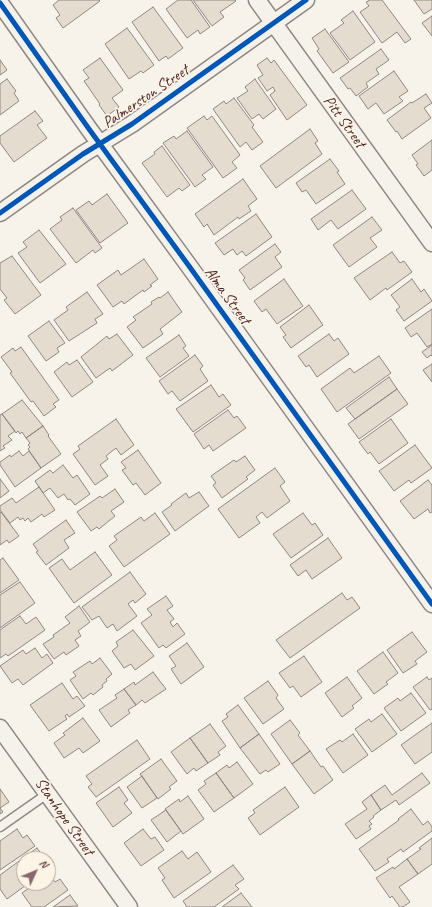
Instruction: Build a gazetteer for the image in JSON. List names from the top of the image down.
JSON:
{
  "streets": {
    "street": [
      "Palmerston Street",
      "Pitt Street",
      "Alma Street",
      "Stanhope Street"
    ]
  },
  "crossings": [
    ["Palmerston Street", "Pitt Street"],
    ["Palmerston Street", "Alma Street"]
  ],
  "north": "top right"
}
